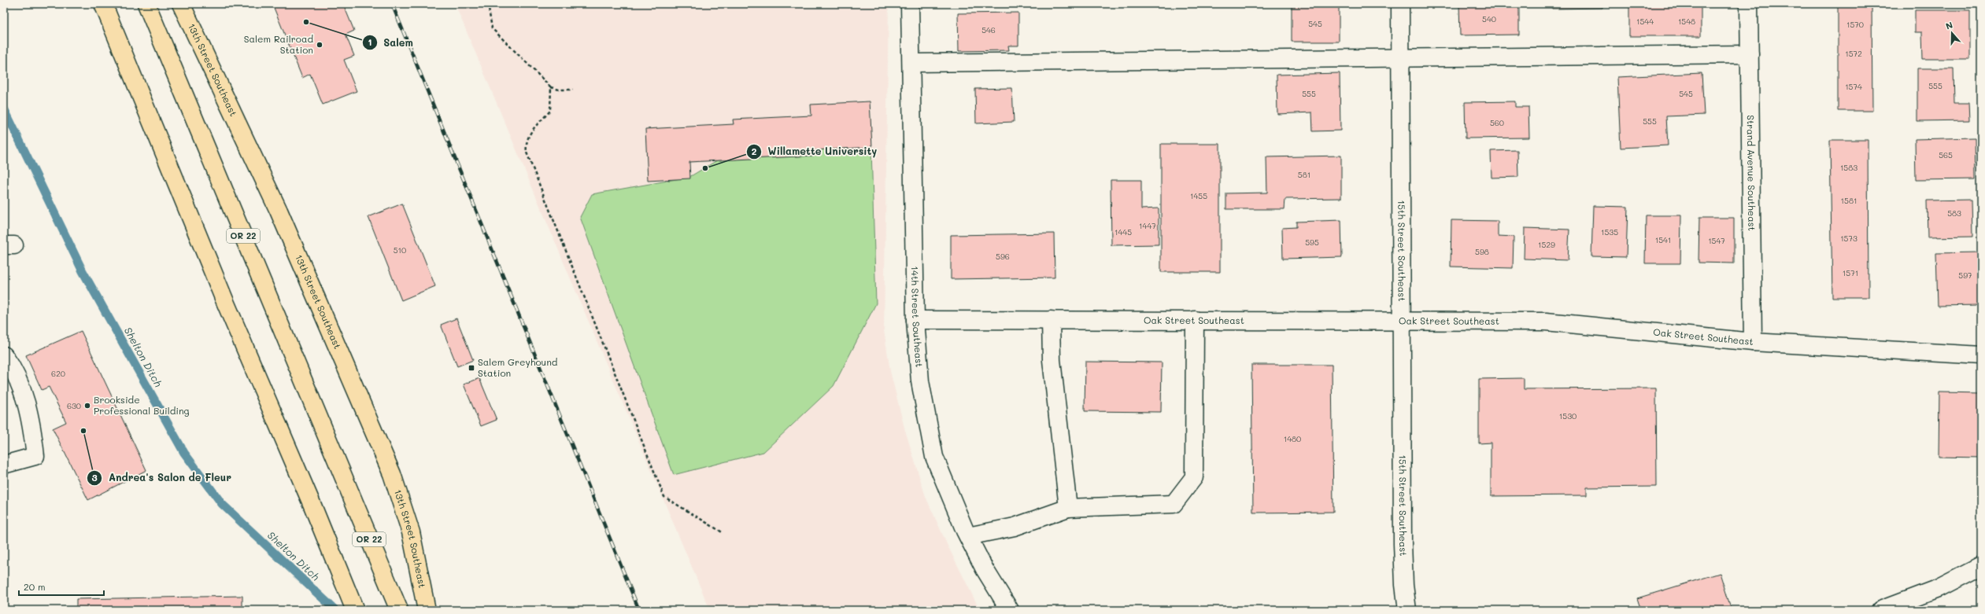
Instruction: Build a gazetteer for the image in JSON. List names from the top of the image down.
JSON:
{
  "streets": {
    "main road": ["13th Street Southeast", "OR 22"],
    "street": [
      "Strand Avenue Southeast",
      "15th Street Southeast",
      "14th Street Southeast",
      "Oak Street Southeast"
    ]
  },
  "crossings": [
    ["Strand Avenue Southeast", "Oak Street Southeast"],
    ["15th Street Southeast", "Oak Street Southeast"],
    ["14th Street Southeast", "Oak Street Southeast"]
  ],
  "water": ["Shelton Ditch"],
  "places": {
    "other": [
      "Salem",
      "Salem Railroad Station",
      "Willamette University",
      "Brookside Professional Building",
      "Andrea's Salon de Fleur"
    ],
    "transit": ["Salem Greyhound Station"]
  },
  "house_numbers": [
    "540",
    "1544",
    "1548",
    "545",
    "1570",
    "546",
    "1572",
    "555",
    "1574",
    "555",
    "545",
    "555",
    "560",
    "565",
    "1583",
    "581",
    "1455",
    "1581",
    "583",
    "1447",
    "1445",
    "1535",
    "1573",
    "1541",
    "1547",
    "595",
    "1529",
    "510",
    "598",
    "596",
    "1571",
    "597",
    "620",
    "630",
    "1530",
    "1480"
  ],
  "scale_bar": "20 m",
  "north": "top"
}
